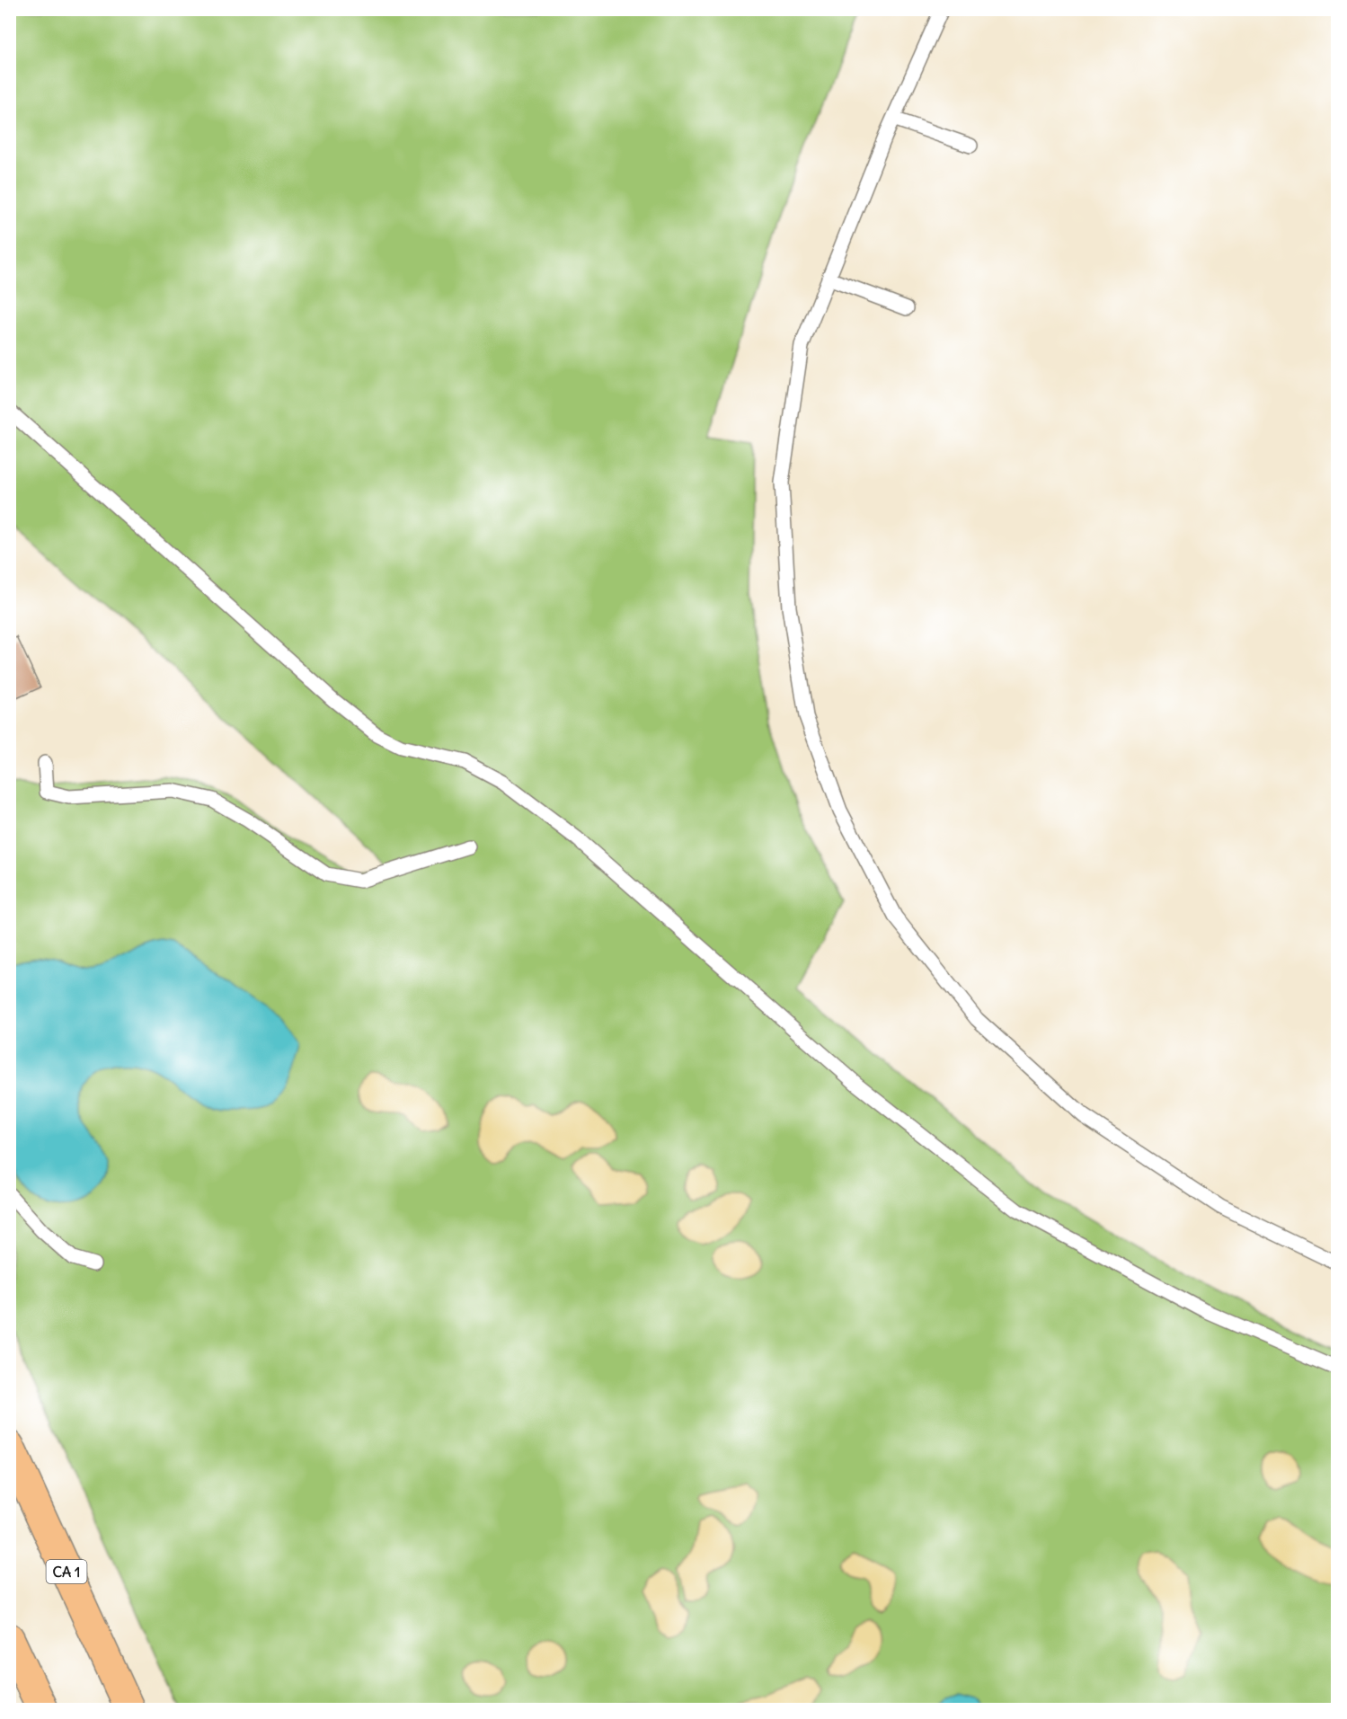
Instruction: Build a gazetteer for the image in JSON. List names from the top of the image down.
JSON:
{
  "streets": {
    "highway": ["CA 1"]
  }
}
